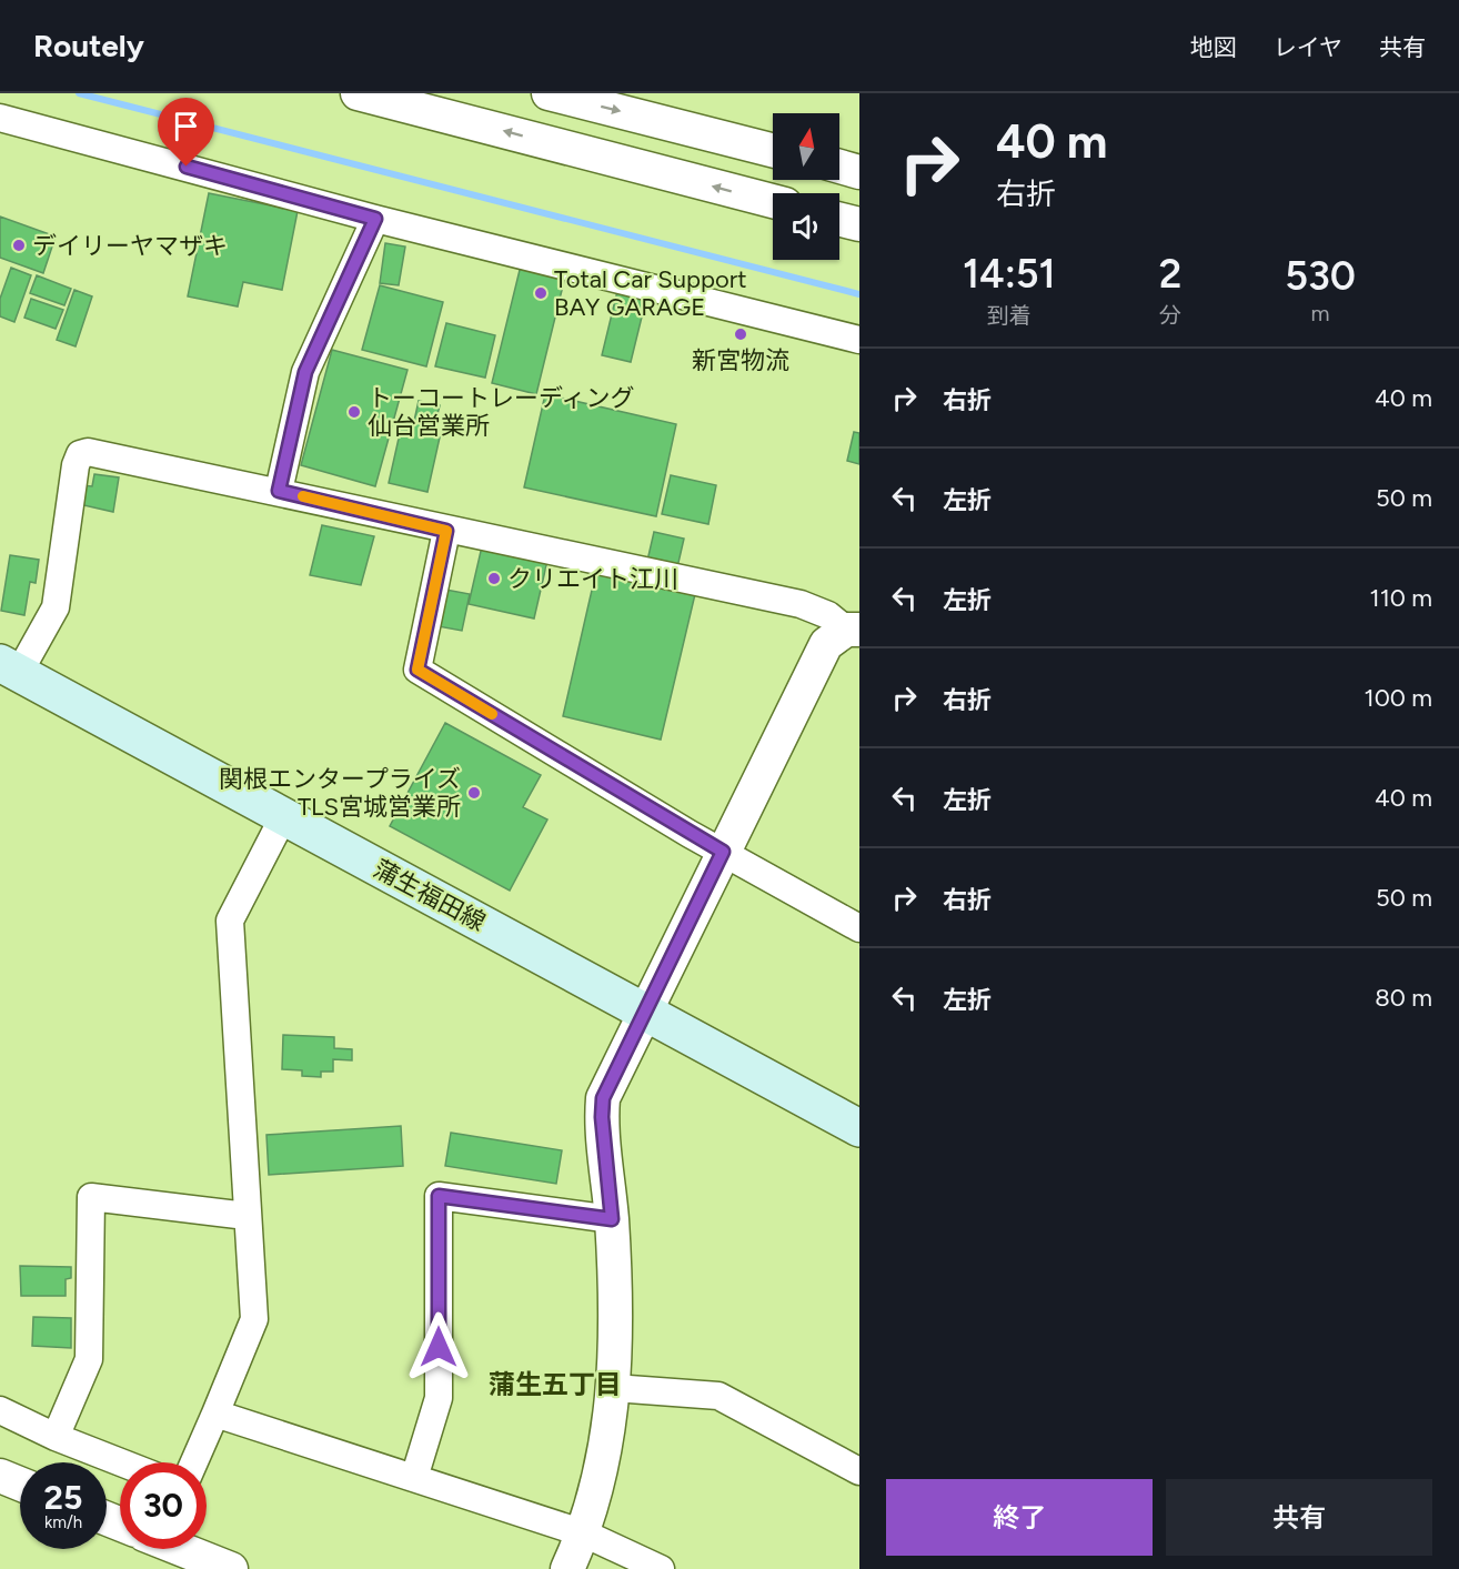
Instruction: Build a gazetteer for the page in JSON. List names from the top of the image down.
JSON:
{
  "streets": {
    "main road": ["蒲生福田線"]
  },
  "districts": ["蒲生五丁目"],
  "places": [
    "デイリーヤマザキ",
    "Total Car Support BAY GARAGE",
    "新宮物流",
    "トーコートレーディング 仙台営業所",
    "クリエイト江川",
    "関根エンタープライズ TLS宮城営業所"
  ],
  "north": "top",
  "page": {
    "header": "Routely",
    "nav": ["地図", "レイヤ", "共有"],
    "turn": ["40 m", "右折"],
    "eta": [
      "14:51",
      "到着",
      "2",
      "分",
      "530",
      "m"
    ],
    "list": [
      {
        "name": "右折",
        "value": "40 m"
      },
      {
        "name": "左折",
        "value": "50 m"
      },
      {
        "name": "左折",
        "value": "110 m"
      },
      {
        "name": "右折",
        "value": "100 m"
      },
      {
        "name": "左折",
        "value": "40 m"
      },
      {
        "name": "右折",
        "value": "50 m"
      },
      {
        "name": "左折",
        "value": "80 m"
      }
    ],
    "speed": "25 km/h",
    "limit": "30",
    "buttons": ["終了", "共有"]
  }
}
